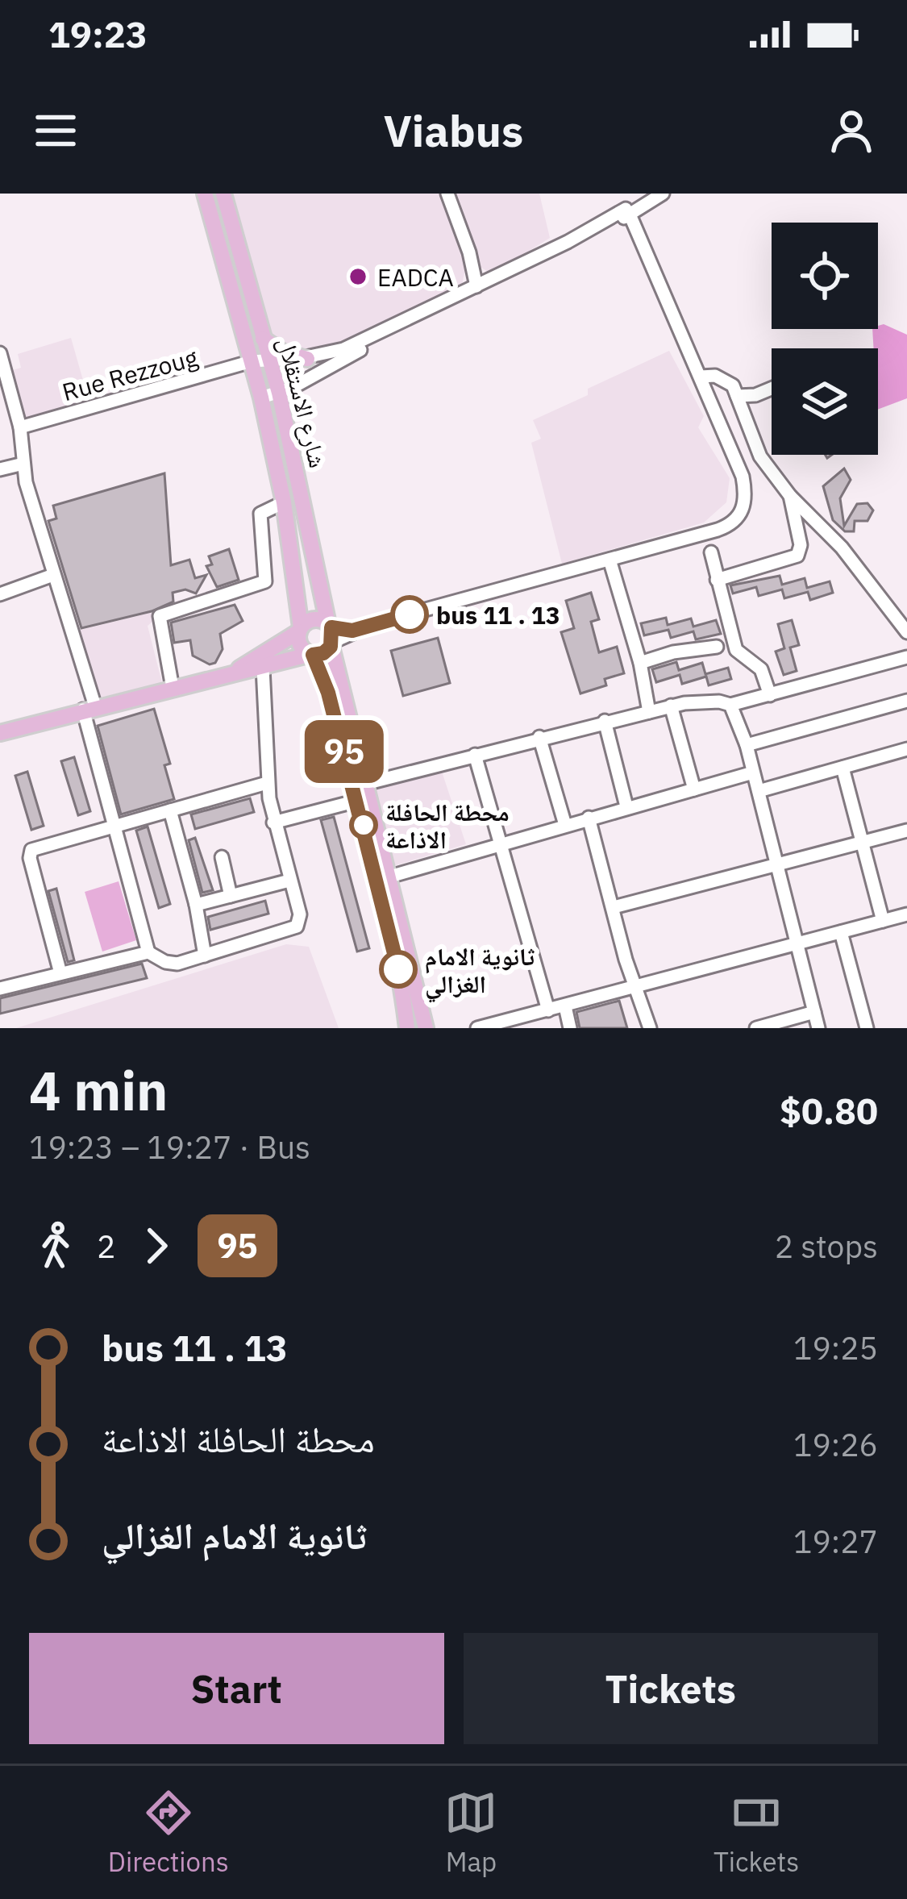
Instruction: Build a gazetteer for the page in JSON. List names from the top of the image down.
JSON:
{
  "streets": {
    "main road": ["شارع الاستقلال"],
    "street": ["Rue Rezzoug"]
  },
  "crossings": [
    ["Rue Rezzoug", "شارع الاستقلال"]
  ],
  "places": [
    "EADCA",
    "bus 11 . 13",
    "محطة الحافلة الاذاعة",
    "ثانوية الامام الغزالي"
  ],
  "lines": ["bus line 95"],
  "page": {
    "status": "19:23",
    "header": "Viabus",
    "on_map": "95",
    "heading": ["4 min", "19:23 – 19:27 · Bus", "$0.80"],
    "legs": ["2", "95", "2 stops"],
    "list": [
      {
        "name": "bus 11 . 13",
        "value": "19:25"
      },
      {
        "name": "محطة الحافلة الاذاعة",
        "value": "19:26"
      },
      {
        "name": "ثانوية الامام الغزالي",
        "value": "19:27"
      }
    ],
    "buttons": ["Start", "Tickets"],
    "tabs": ["Directions", "Map", "Tickets"]
  }
}
